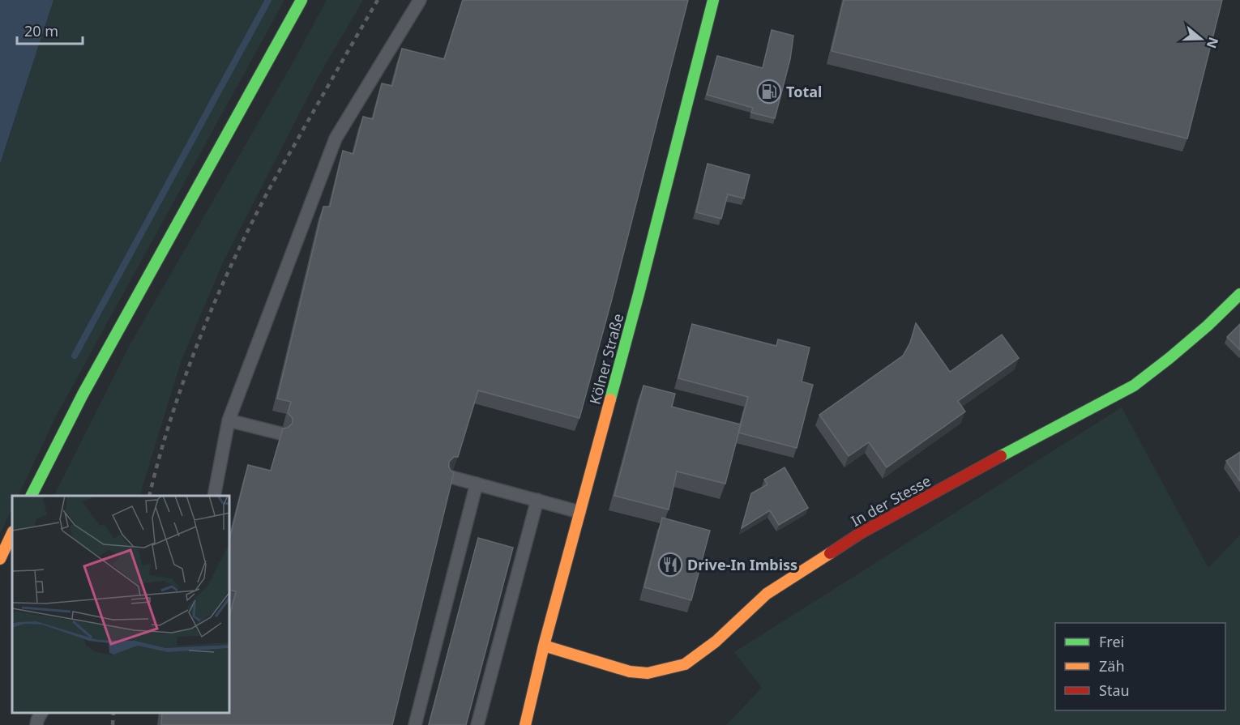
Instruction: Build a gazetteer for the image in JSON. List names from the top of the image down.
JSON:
{
  "streets": {
    "street": ["Kölner Straße", "In der Stesse"]
  },
  "crossings": [
    ["Kölner Straße", "In der Stesse"]
  ],
  "places": {
    "fuel station": ["Total"],
    "restaurant": ["Drive-In Imbiss"]
  },
  "legend": ["Frei", "Zäh", "Stau"],
  "scale_bar": "20 m",
  "north": "right"
}
